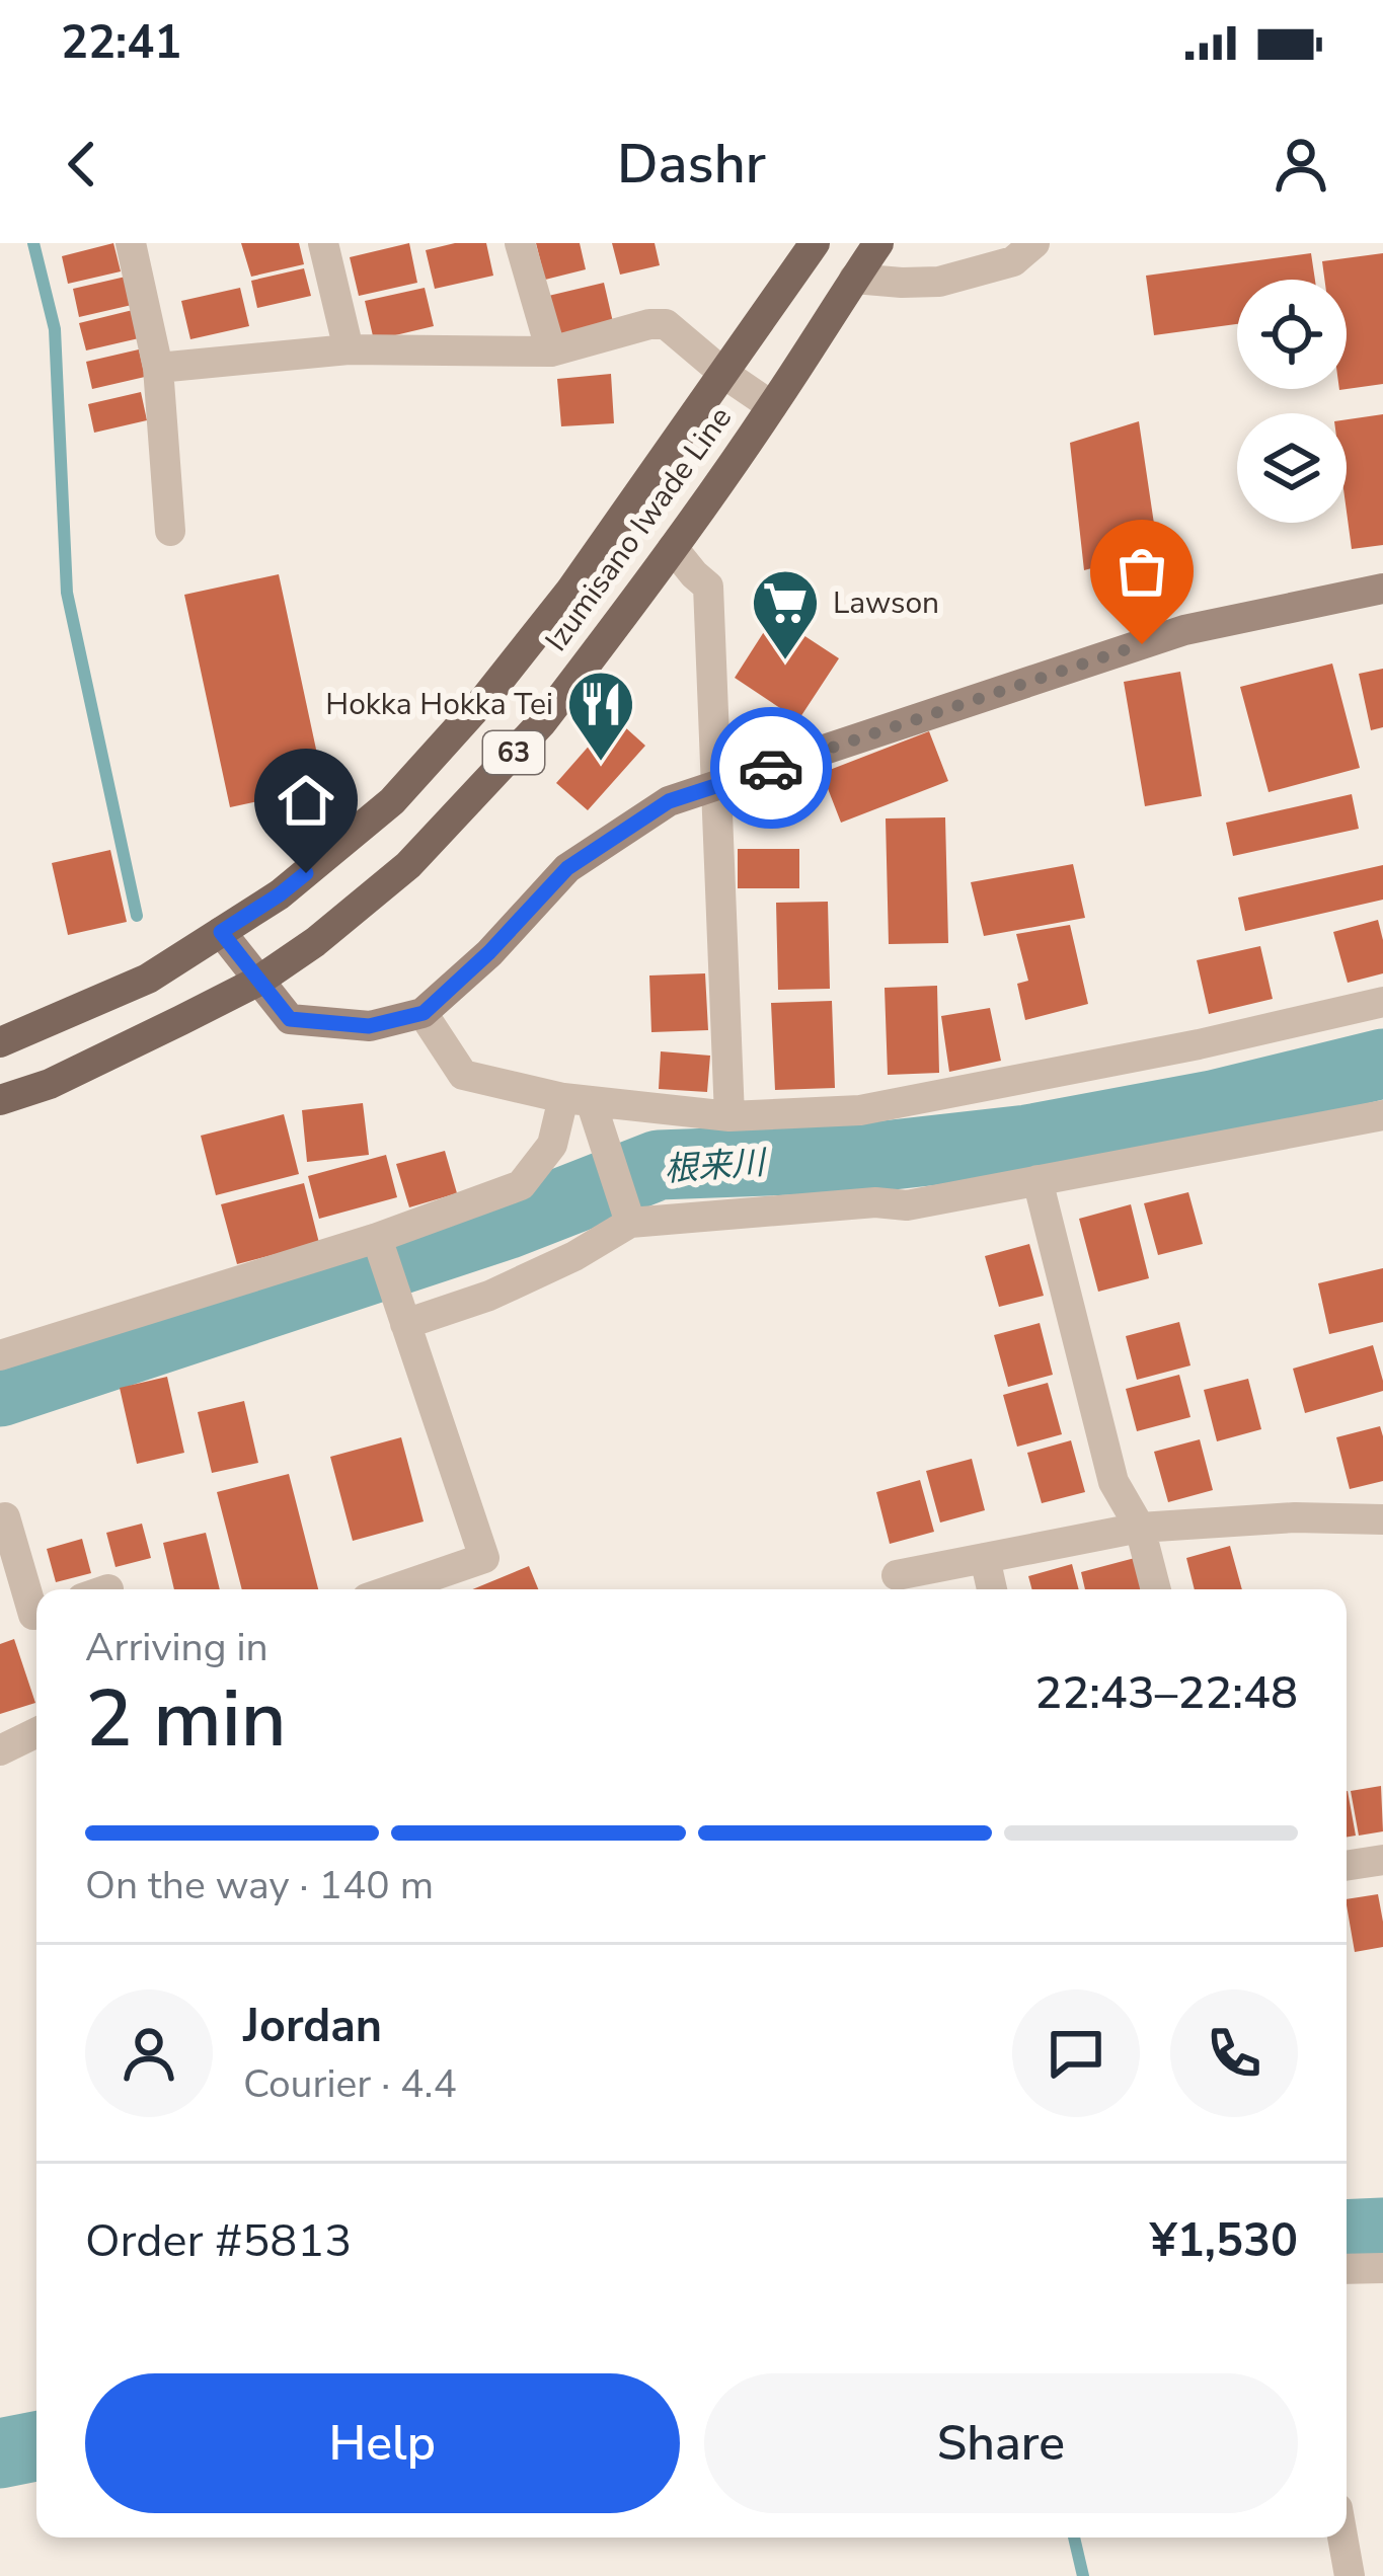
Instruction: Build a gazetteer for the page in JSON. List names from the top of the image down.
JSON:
{
  "streets": {
    "main road": ["Izumisano Iwade Line", "63"]
  },
  "water": ["根来川"],
  "places": {
    "supermarket": ["Lawson"],
    "restaurant": ["Hokka Hokka Tei"]
  },
  "page": {
    "status": "22:41",
    "header": "Dashr",
    "heading": ["2 min", "Arriving in", "22:43–22:48"],
    "panel": [
      "Jordan",
      "Courier · 4.4",
      "Order #5813",
      "¥1,530"
    ],
    "bar": "On the way · 140 m",
    "buttons": ["Help", "Share"]
  }
}
